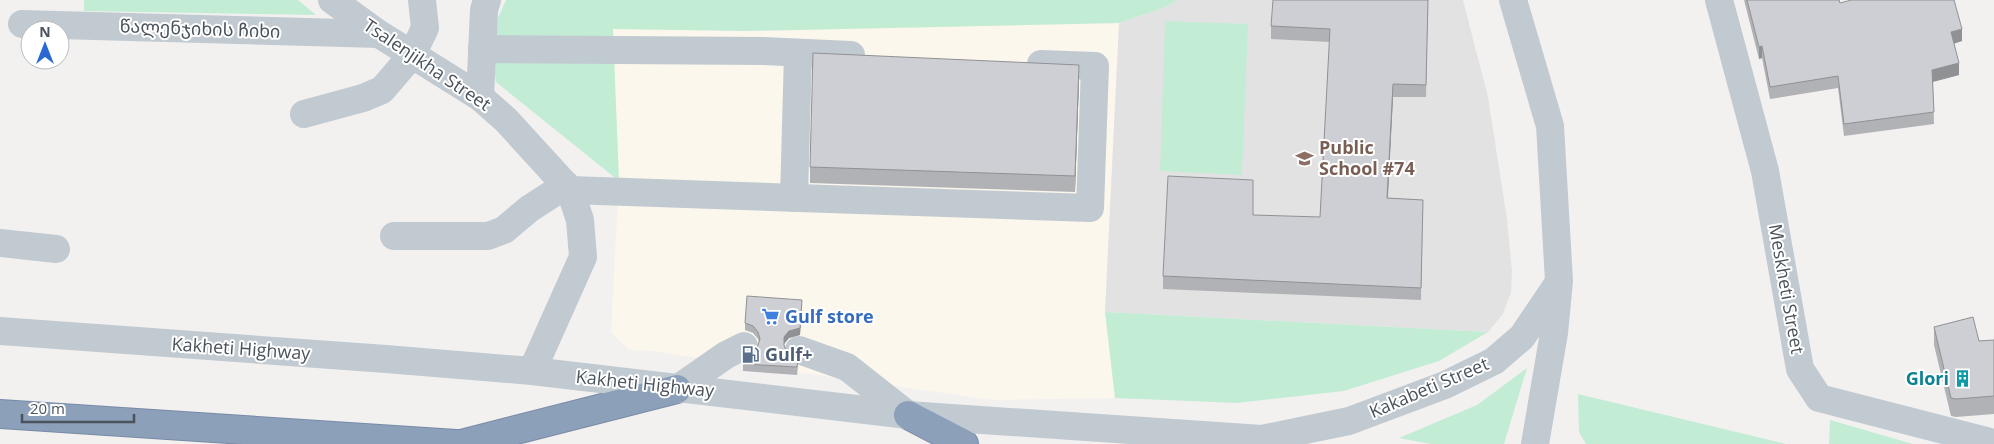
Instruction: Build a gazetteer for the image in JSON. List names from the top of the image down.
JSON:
{
  "streets": {
    "street": [
      "წალენჯიხის ჩიხი",
      "Tsalenjikha Street",
      "Meskheti Street",
      "Kakheti Highway",
      "Kakabeti Street"
    ]
  },
  "crossings": [
    ["წალენჯიხის ჩიხი", "Tsalenjikha Street"],
    ["Tsalenjikha Street", "Kakheti Highway"],
    ["Kakheti Highway", "Kakabeti Street"]
  ],
  "places": {
    "school or university": ["Public School #74"],
    "supermarket": ["Gulf store"],
    "fuel station": ["Gulf+"],
    "building": ["Glori"]
  },
  "scale_bar": "20 m",
  "north": "top"
}
